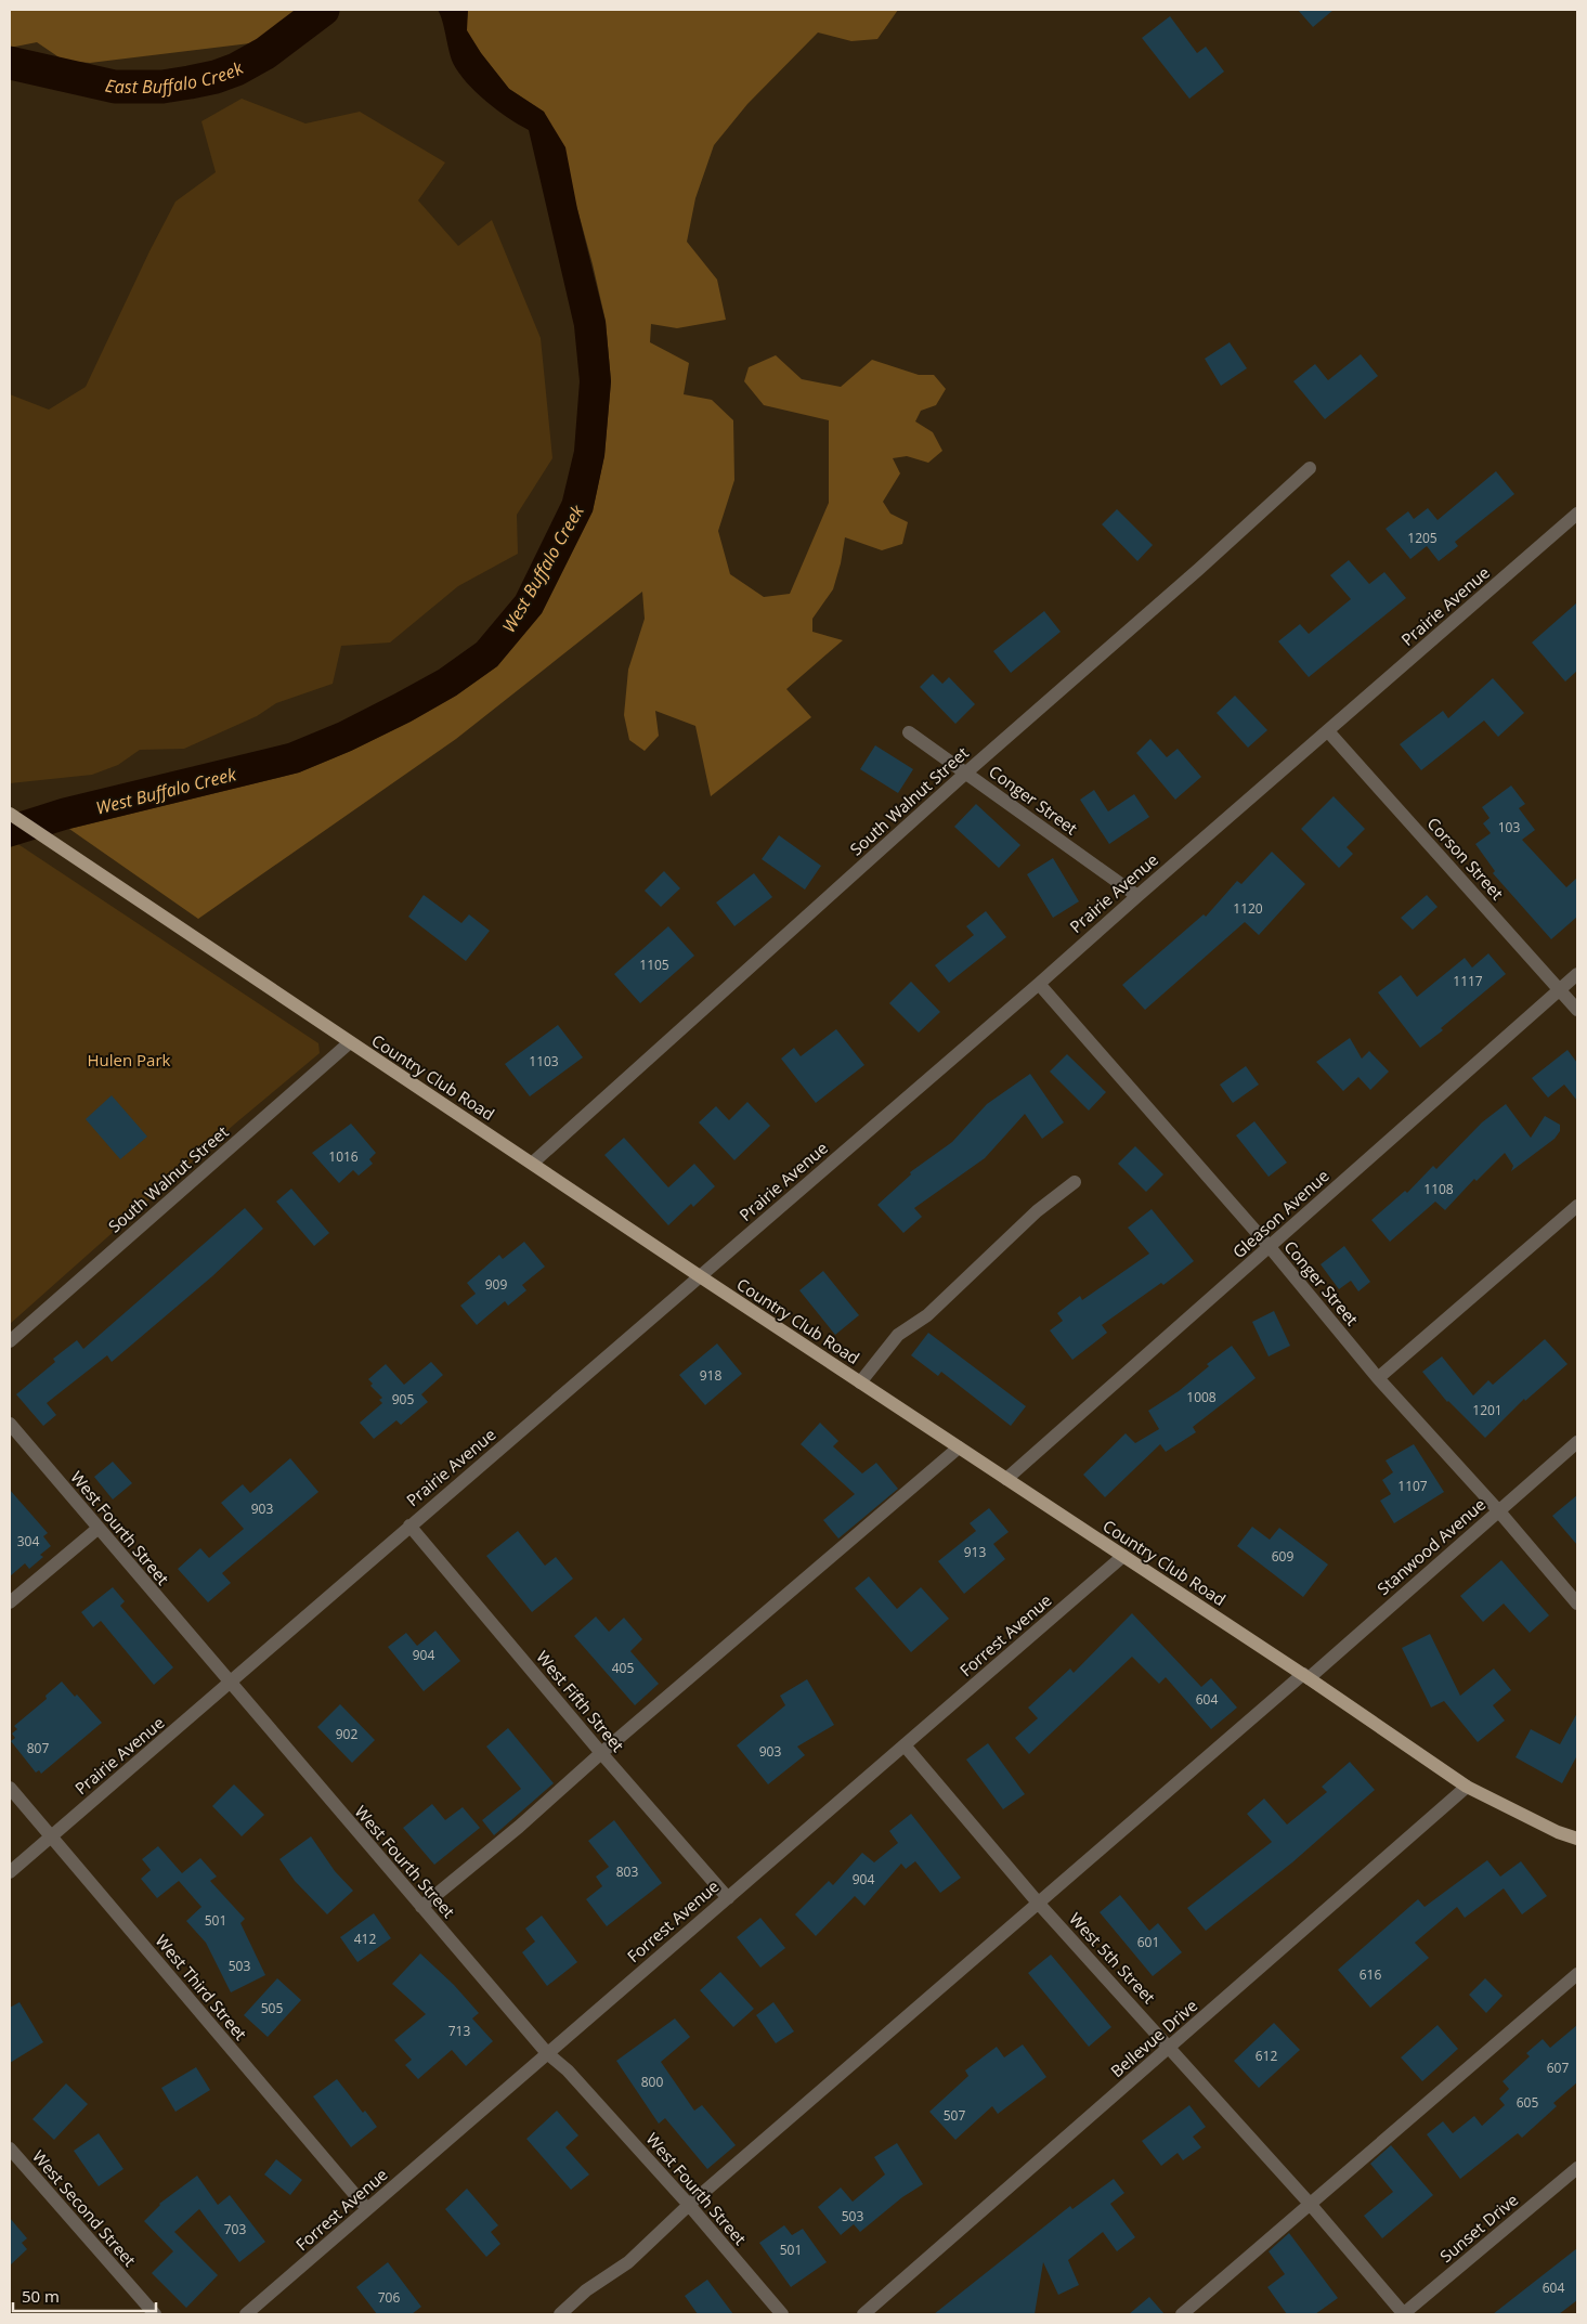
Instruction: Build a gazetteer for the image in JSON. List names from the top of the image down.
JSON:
{
  "streets": {
    "main road": ["Country Club Road"],
    "street": [
      "Prairie Avenue",
      "Conger Street",
      "South Walnut Street",
      "Corson Street",
      "Gleason Avenue",
      "West Fourth Street",
      "Stanwood Avenue",
      "Forrest Avenue",
      "West Fifth Street",
      "West 5th Street",
      "West Third Street",
      "Bellevue Drive",
      "West Second Street",
      "Sunset Drive"
    ]
  },
  "crossings": [
    ["Prairie Avenue", "Conger Street"],
    ["Prairie Avenue", "Corson Street"],
    ["Prairie Avenue", "Country Club Road"],
    ["Prairie Avenue", "West Fourth Street"],
    ["Prairie Avenue", "West Fifth Street"],
    ["Prairie Avenue", "West Third Street"],
    ["Conger Street", "South Walnut Street"],
    ["Conger Street", "Gleason Avenue"],
    ["Conger Street", "Stanwood Avenue"],
    ["South Walnut Street", "Country Club Road"],
    ["Corson Street", "Gleason Avenue"],
    ["Country Club Road", "Gleason Avenue"],
    ["Country Club Road", "Stanwood Avenue"],
    ["Country Club Road", "Forrest Avenue"],
    ["Country Club Road", "Bellevue Drive"],
    ["West Fourth Street", "Stanwood Avenue"],
    ["West Fourth Street", "Forrest Avenue"],
    ["Stanwood Avenue", "West 5th Street"],
    ["Forrest Avenue", "West Fifth Street"],
    ["Forrest Avenue", "West 5th Street"],
    ["Forrest Avenue", "West Third Street"],
    ["West 5th Street", "Bellevue Drive"],
    ["West 5th Street", "Sunset Drive"]
  ],
  "water": ["East Buffalo Creek", "West Buffalo Creek"],
  "parks": ["Hulen Park"],
  "house_numbers": [
    "1205",
    "103",
    "1120",
    "1105",
    "1117",
    "1103",
    "1016",
    "1108",
    "909",
    "918",
    "1008",
    "905",
    "1201",
    "1107",
    "903",
    "304",
    "913",
    "609",
    "904",
    "405",
    "604",
    "902",
    "807",
    "903",
    "803",
    "904",
    "501",
    "412",
    "601",
    "503",
    "616",
    "505",
    "713",
    "612",
    "607",
    "800",
    "605",
    "507",
    "503",
    "703",
    "501",
    "604",
    "706"
  ],
  "scale_bar": "50 m"
}
